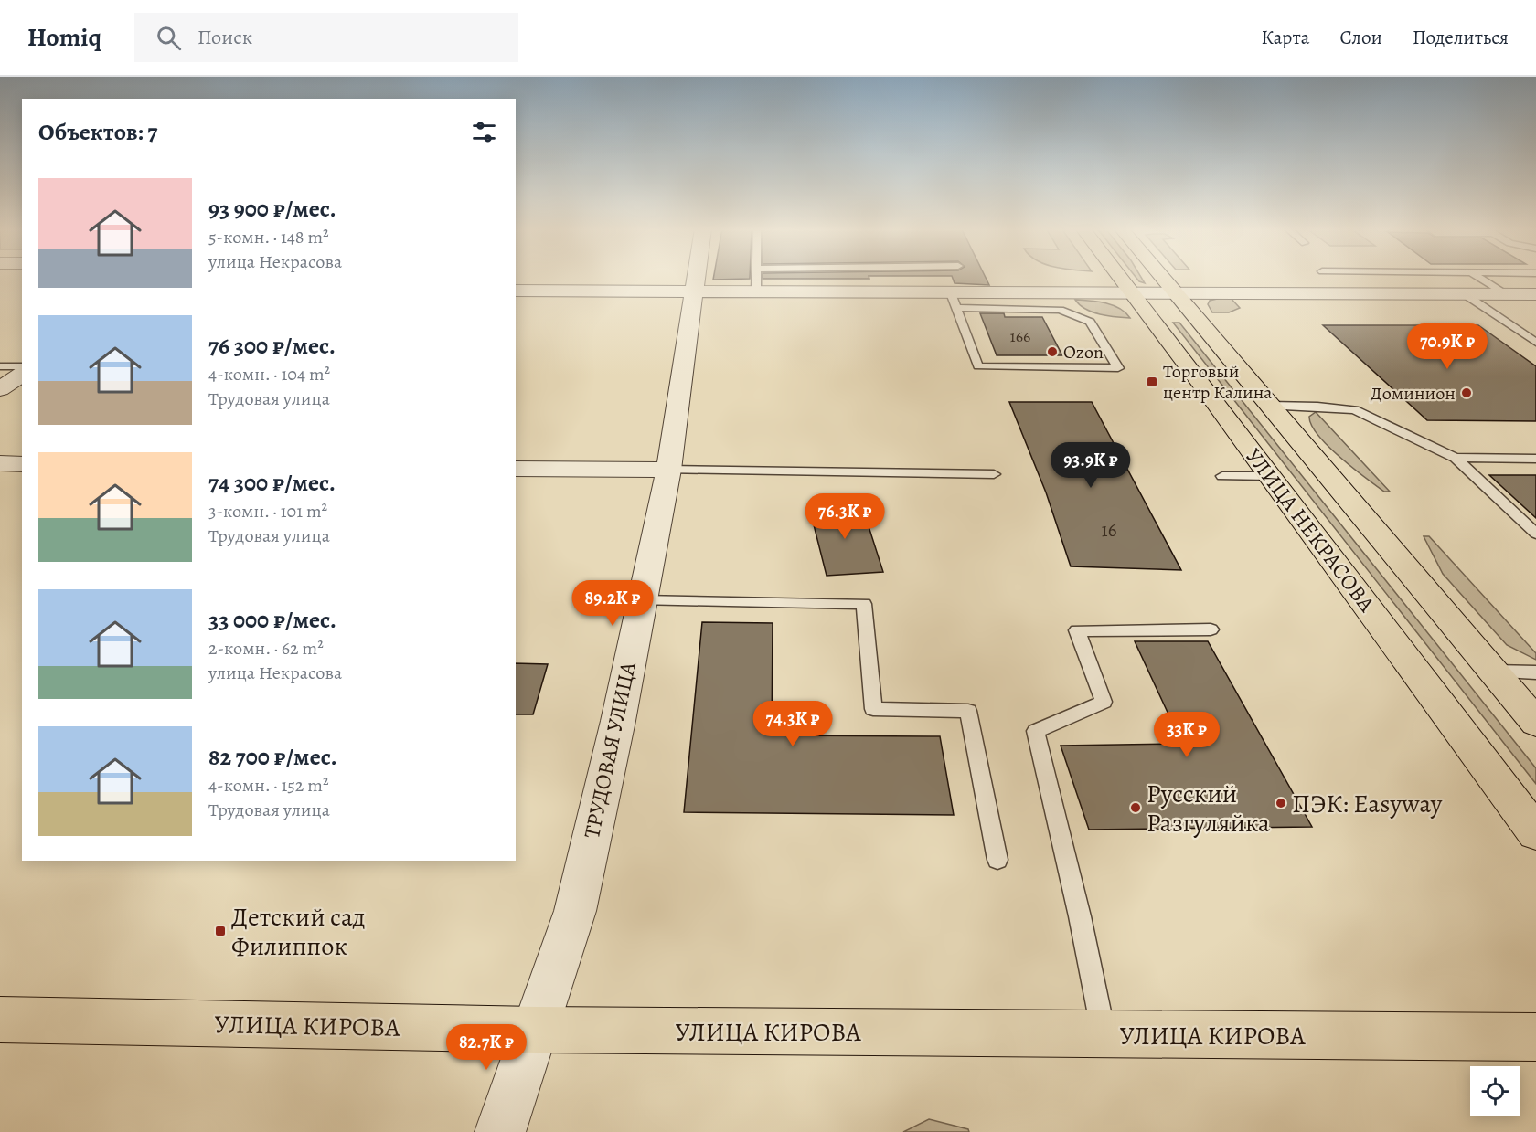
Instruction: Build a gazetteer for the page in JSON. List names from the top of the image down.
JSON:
{
  "streets": {
    "main road": ["УЛИЦА НЕКРАСОВА", "УЛИЦА КИРОВА"],
    "street": ["ТРУДОВАЯ УЛИЦА"]
  },
  "crossings": [
    ["ТРУДОВАЯ УЛИЦА", "УЛИЦА КИРОВА"]
  ],
  "places": {
    "other": [
      "Ozon",
      "Доминион",
      "ПЭК: Easyway",
      "Русский Разгуляйка"
    ],
    "transit": ["Торговый центр Калина", "Детский сад Филиппок"]
  },
  "house_numbers": ["166", "16"],
  "page": {
    "header": "Homiq",
    "search": "Поиск",
    "nav": ["Карта", "Слои", "Поделиться"],
    "heading": "Объектов: 7",
    "list": [
      {
        "name": "93 900 ₽/мес.",
        "note": "5-комн. · 148 m² · улица Некрасова"
      },
      {
        "name": "76 300 ₽/мес.",
        "note": "4-комн. · 104 m² · Трудовая улица"
      },
      {
        "name": "74 300 ₽/мес.",
        "note": "3-комн. · 101 m² · Трудовая улица"
      },
      {
        "name": "33 000 ₽/мес.",
        "note": "2-комн. · 62 m² · улица Некрасова"
      },
      {
        "name": "82 700 ₽/мес.",
        "note": "4-комн. · 152 m² · Трудовая улица"
      }
    ],
    "price": [
      "70.9K ₽",
      "93.9K ₽",
      "76.3K ₽",
      "89.2K ₽",
      "74.3K ₽",
      "33K ₽",
      "82.7K ₽"
    ]
  }
}
